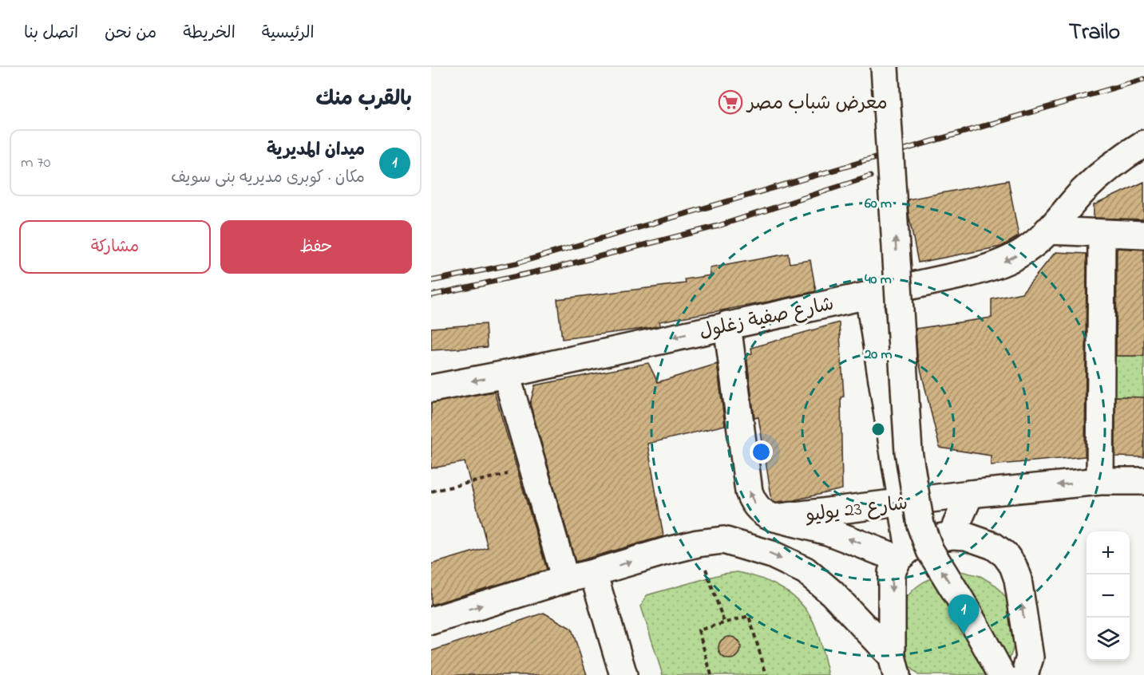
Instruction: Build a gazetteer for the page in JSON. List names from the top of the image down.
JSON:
{
  "streets": {
    "street": ["شارع صفية زغلول", "شارع 23 يوليو"]
  },
  "one_way": ["شارع 23 يوليو"],
  "places": {
    "supermarket": ["معرض شباب مصر"]
  },
  "page": {
    "header": "Trailo",
    "nav": [
      "الرئيسية",
      "الخريطة",
      "من نحن",
      "اتصل بنا"
    ],
    "heading": "بالقرب منك",
    "list": [
      {
        "mark": "1",
        "name": "ميدان المديرية",
        "note": "مكان · كوبرى مديريه بنى سويف",
        "value": "70 m"
      }
    ],
    "buttons": ["حفظ", "مشاركة"],
    "map_buttons": ["+", "−"],
    "pins": "1"
  },
  "rings": ["60 m", "40 m", "20 m"]
}
